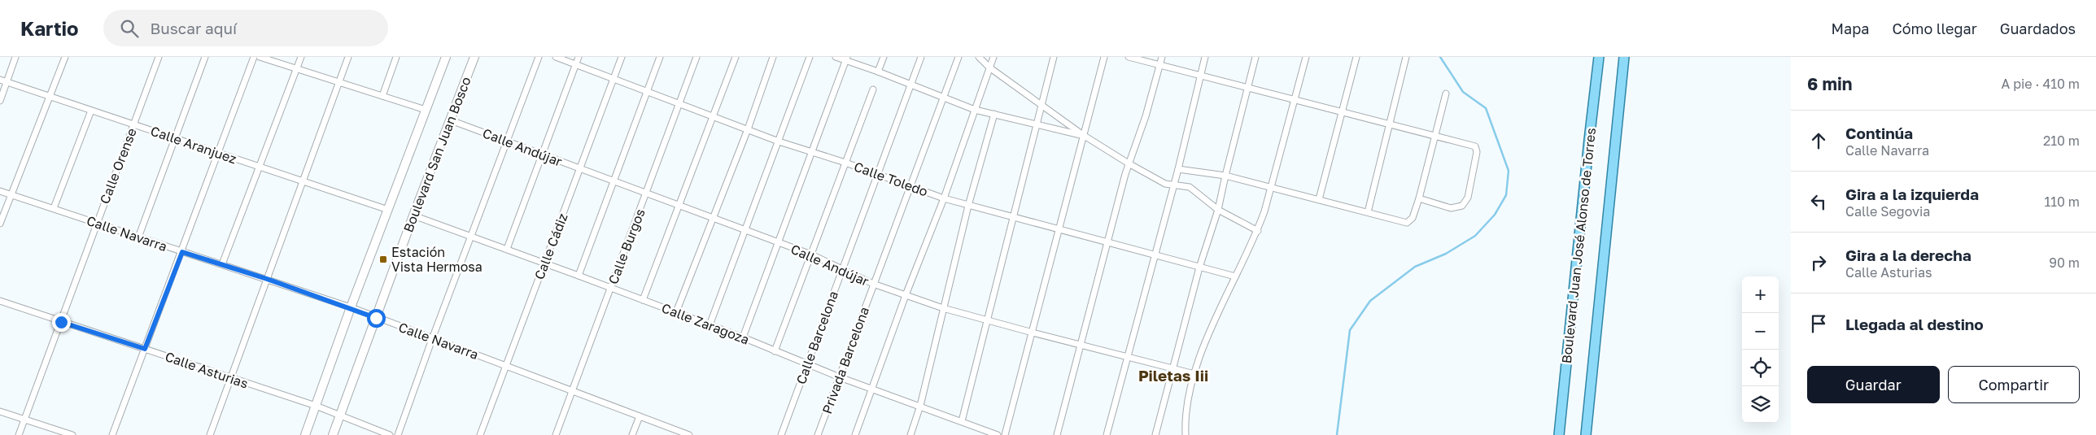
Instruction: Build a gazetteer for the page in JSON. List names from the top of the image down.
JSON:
{
  "streets": {
    "main road": ["Boulevard Juan José Alonso de Torres"],
    "street": [
      "Calle Aranjuez",
      "Calle Andújar",
      "Boulevard San Juan Bosco",
      "Calle Orense",
      "Calle Toledo",
      "Calle Navarra",
      "Calle Cádiz",
      "Calle Burgos",
      "Calle Zaragoza",
      "Calle Barcelona",
      "Privada Barcelona",
      "Calle Asturias"
    ]
  },
  "crossings": [
    ["Calle Aranjuez", "Boulevard San Juan Bosco"],
    ["Calle Aranjuez", "Calle Orense"],
    ["Calle Andújar", "Boulevard San Juan Bosco"],
    ["Calle Andújar", "Calle Cádiz"],
    ["Calle Andújar", "Calle Burgos"],
    ["Calle Andújar", "Calle Barcelona"],
    ["Calle Andújar", "Privada Barcelona"],
    ["Boulevard San Juan Bosco", "Calle Navarra"],
    ["Boulevard San Juan Bosco", "Calle Zaragoza"],
    ["Boulevard San Juan Bosco", "Calle Asturias"],
    ["Calle Orense", "Calle Navarra"],
    ["Calle Orense", "Calle Asturias"],
    ["Calle Toledo", "Calle Cádiz"],
    ["Calle Toledo", "Calle Burgos"],
    ["Calle Toledo", "Calle Barcelona"],
    ["Calle Toledo", "Privada Barcelona"],
    ["Calle Navarra", "Calle Cádiz"],
    ["Calle Navarra", "Calle Burgos"],
    ["Calle Cádiz", "Calle Zaragoza"],
    ["Calle Burgos", "Calle Zaragoza"],
    ["Calle Zaragoza", "Calle Barcelona"],
    ["Calle Zaragoza", "Privada Barcelona"]
  ],
  "districts": ["Piletas Iii"],
  "places": {
    "transit": ["Estación Vista Hermosa"]
  },
  "page": {
    "header": "Kartio",
    "search": "Buscar aquí",
    "nav": ["Mapa", "Cómo llegar", "Guardados"],
    "heading": ["6 min", "A pie · 410 m"],
    "list": [
      ["Continúa", "Calle Navarra", "210 m"],
      ["Gira a la izquierda", "Calle Segovia", "110 m"],
      ["Gira a la derecha", "Calle Asturias", "90 m"],
      "Llegada al destino"
    ],
    "map_buttons": ["+", "−"],
    "buttons": ["Guardar", "Compartir"]
  }
}
